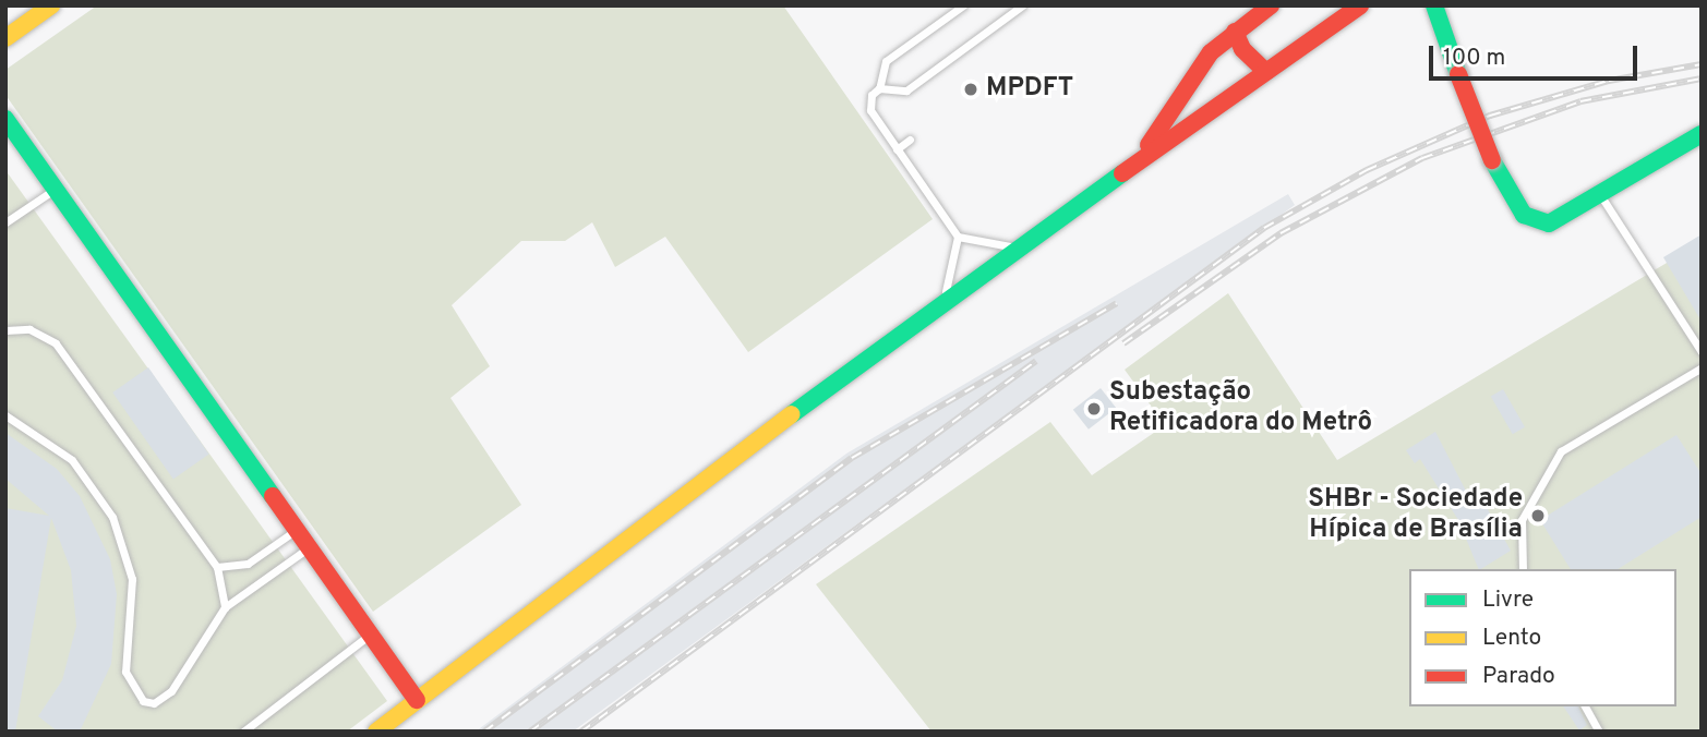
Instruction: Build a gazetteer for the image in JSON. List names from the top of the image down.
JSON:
{
  "places": ["MPDFT", "Subestação Retificadora do Metrô", "SHBr - Sociedade Hípica de Brasília"],
  "legend": ["Livre", "Lento", "Parado"],
  "scale_bar": "100 m"
}
